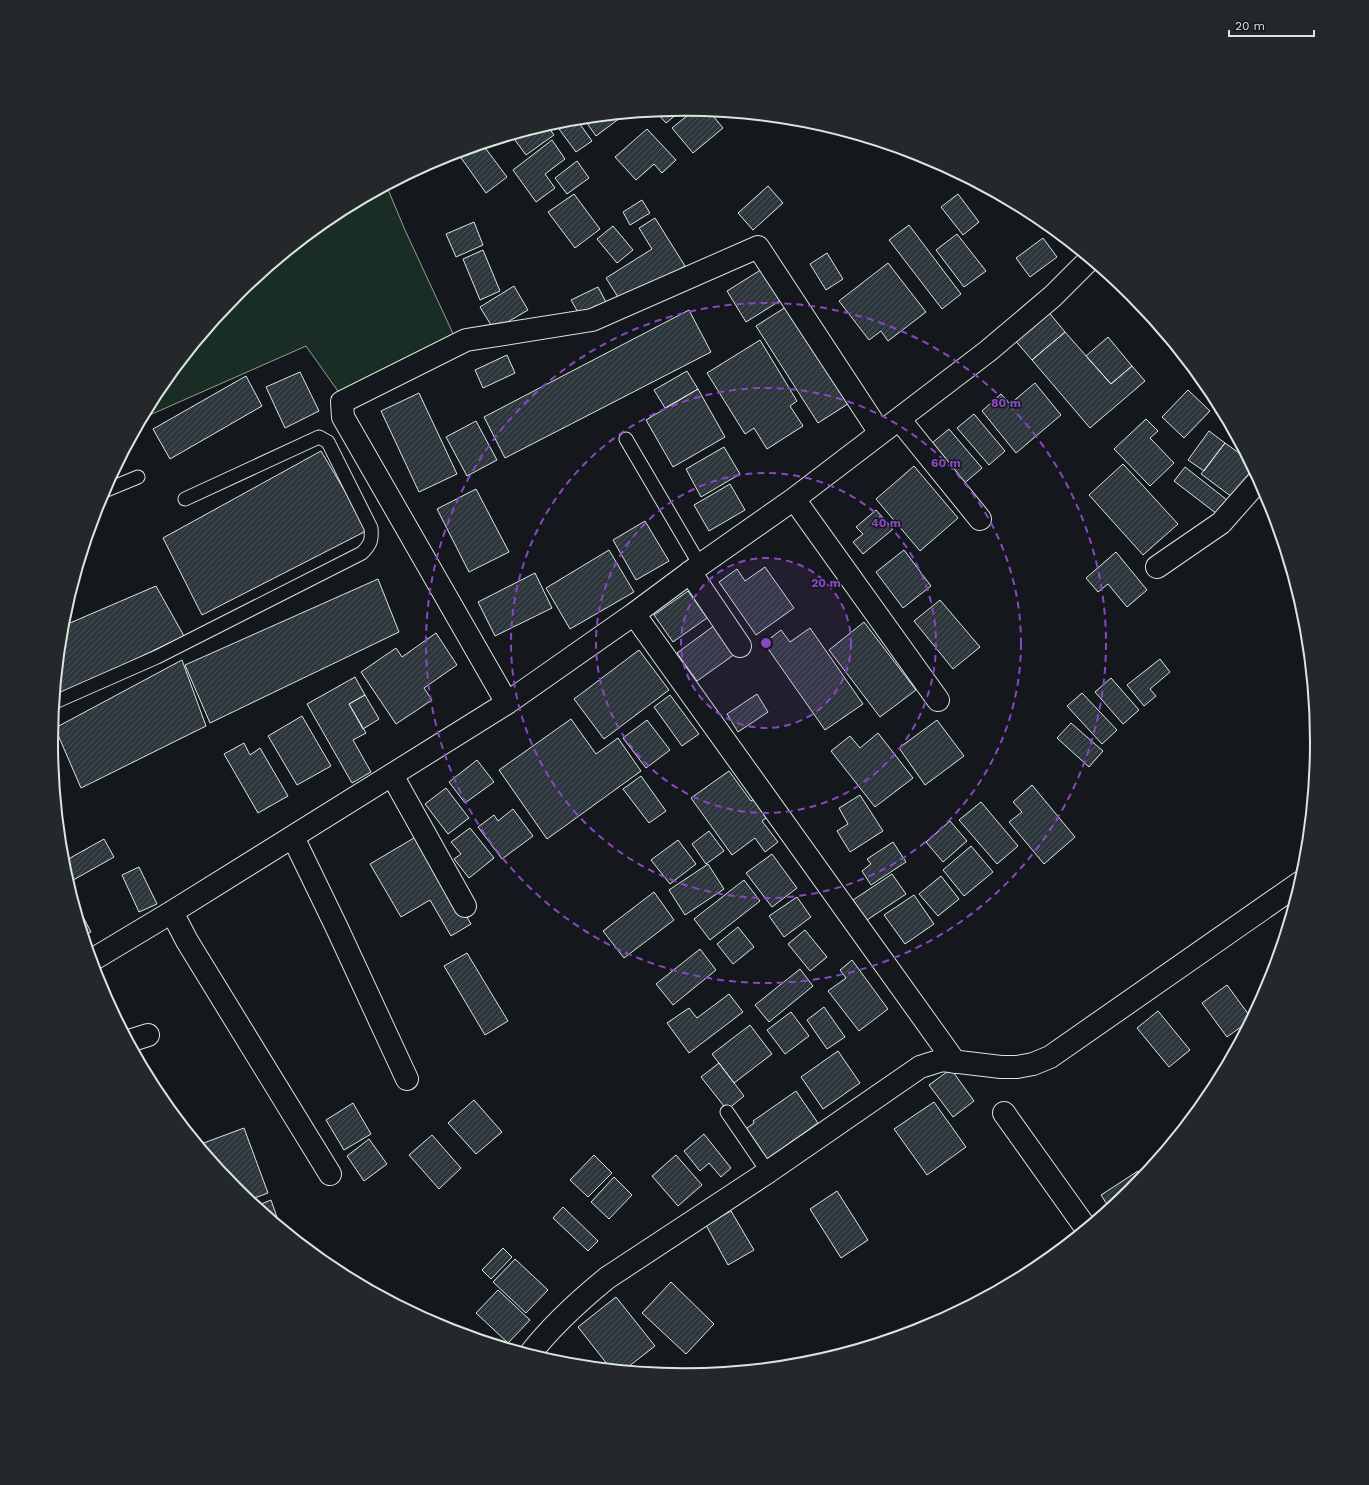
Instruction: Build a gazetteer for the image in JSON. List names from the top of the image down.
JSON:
{
  "scale_bar": "20 m",
  "rings": [
    "80 m",
    "60 m",
    "40 m",
    "20 m"
  ]
}
